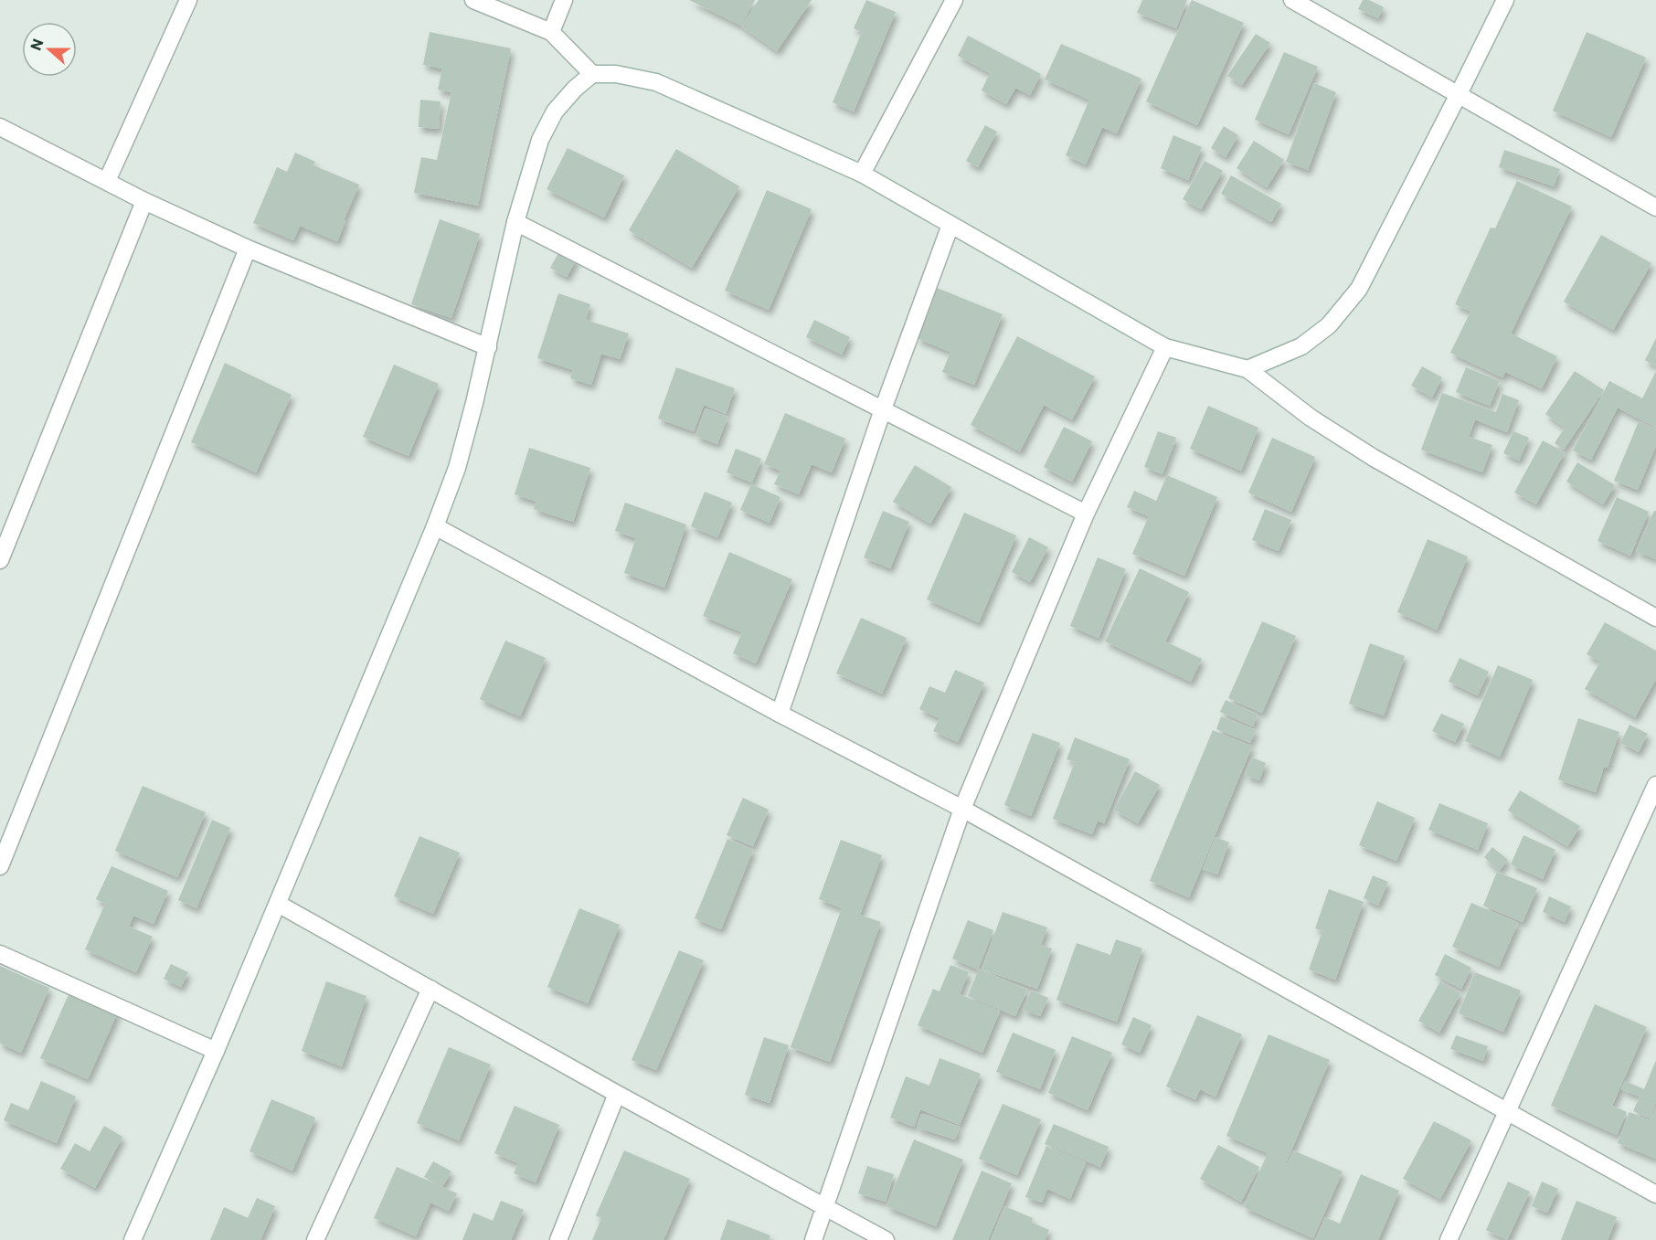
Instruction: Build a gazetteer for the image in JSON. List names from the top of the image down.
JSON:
{
  "north": "left"
}
